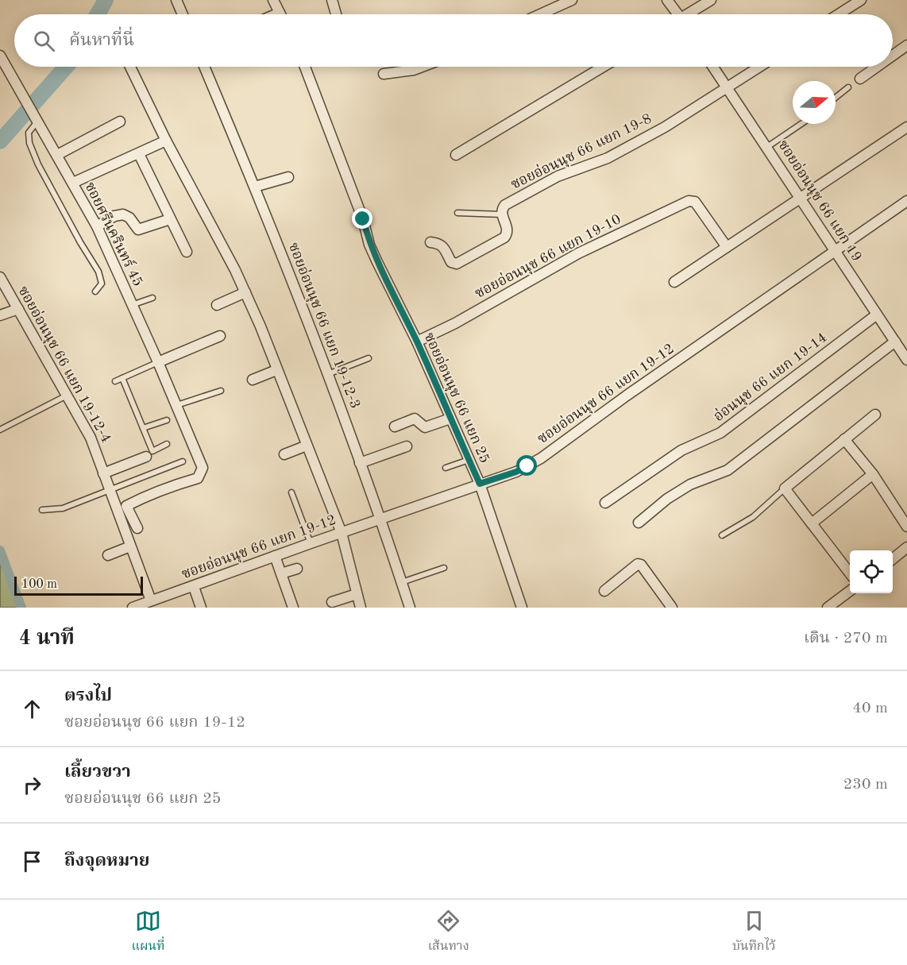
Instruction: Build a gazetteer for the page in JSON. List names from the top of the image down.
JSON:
{
  "streets": {
    "street": [
      "ซอยอ่อนนุช 66 แยก 19-8",
      "ซอยอ่อนนุช 66 แยก 19",
      "ซอยศรีนครินทร์ 45",
      "ซอยอ่อนนุช 66 แยก 19-10",
      "ซอยอ่อนนุช 66 แยก 19-12-3",
      "ซอยอ่อนนุช 66 แยก 19-12-4",
      "อ่อนนุช 66 แยก 19-14",
      "ซอยอ่อนนุช 66 แยก 19-12",
      "ซอยอ่อนนุช 66 แยก 25"
    ]
  },
  "crossings": [
    ["ซอยอ่อนนุช 66 แยก 19-8", "ซอยอ่อนนุช 66 แยก 19"],
    ["ซอยอ่อนนุช 66 แยก 19", "อ่อนนุช 66 แยก 19-14"],
    ["ซอยอ่อนนุช 66 แยก 19", "ซอยอ่อนนุช 66 แยก 19-12"],
    ["ซอยอ่อนนุช 66 แยก 19-10", "ซอยอ่อนนุช 66 แยก 25"],
    ["ซอยอ่อนนุช 66 แยก 19-12-3", "ซอยอ่อนนุช 66 แยก 19-12"],
    ["ซอยอ่อนนุช 66 แยก 19-12-4", "ซอยอ่อนนุช 66 แยก 19-12"],
    ["ซอยอ่อนนุช 66 แยก 19-12", "ซอยอ่อนนุช 66 แยก 25"]
  ],
  "scale_bar": "100 m",
  "north": "right",
  "page": {
    "search": "ค้นหาที่นี่",
    "scale": "100 m",
    "heading": ["4 นาที", "เดิน · 270 m"],
    "list": [
      ["ตรงไป", "ซอยอ่อนนุช 66 แยก 19-12", "40 m"],
      ["เลี้ยวขวา", "ซอยอ่อนนุช 66 แยก 25", "230 m"],
      "ถึงจุดหมาย"
    ],
    "nav": ["แผนที่", "เส้นทาง", "บันทึกไว้"]
  }
}
